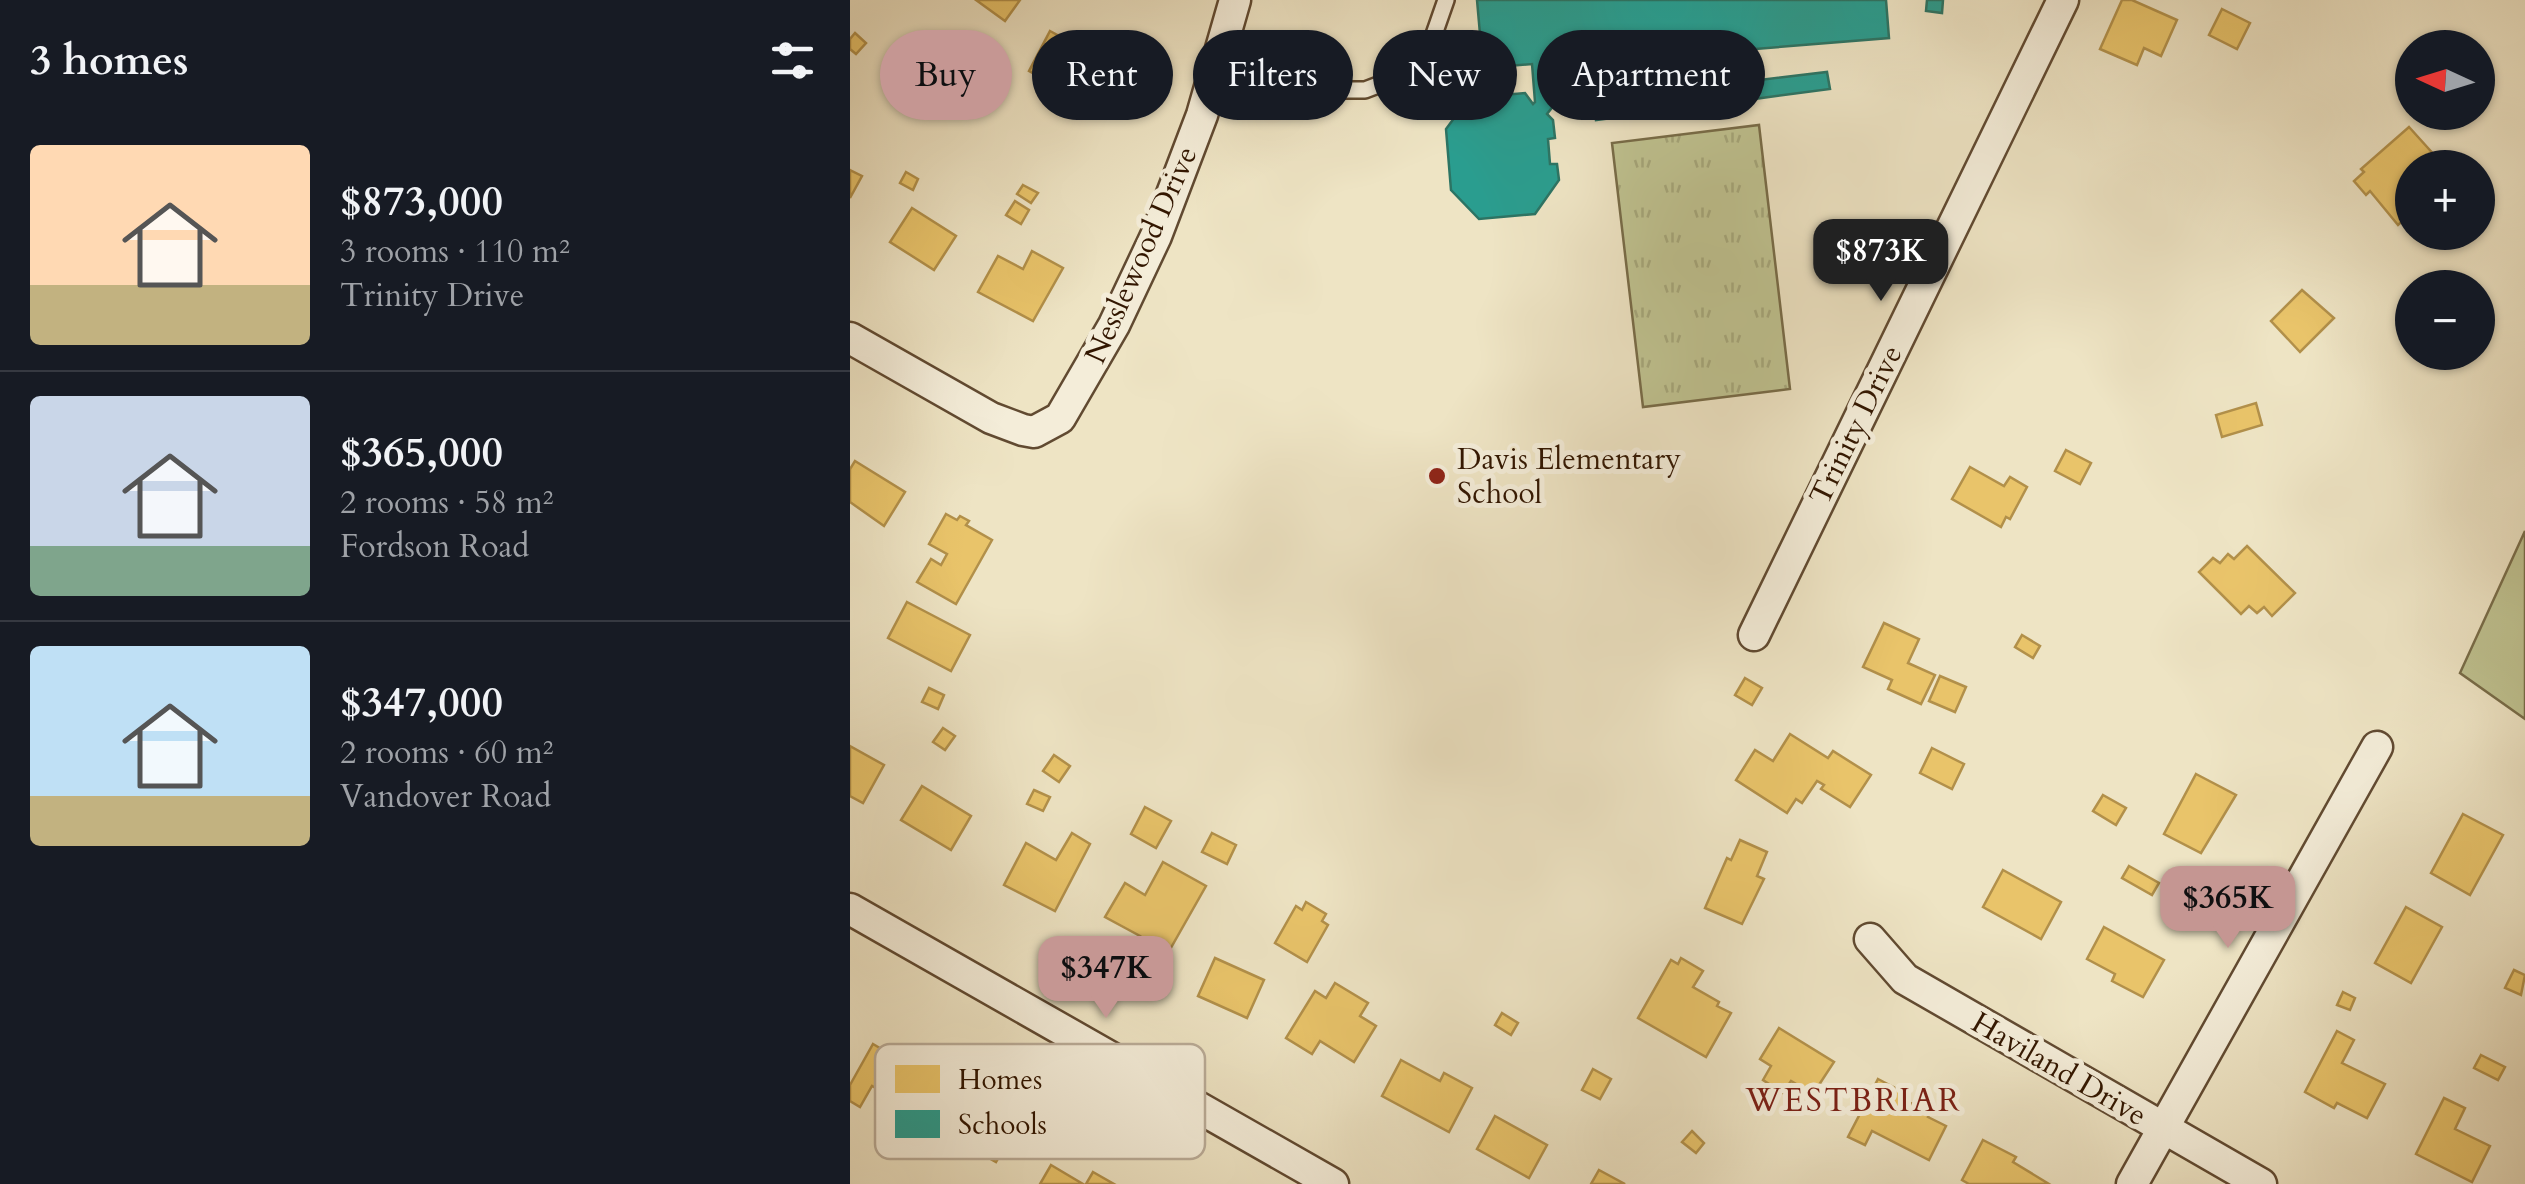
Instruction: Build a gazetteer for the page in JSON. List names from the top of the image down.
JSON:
{
  "streets": {
    "street": ["Nesslewood Drive", "Trinity Drive", "Haviland Drive"]
  },
  "districts": ["WESTBRIAR"],
  "places": ["Davis Elementary School"],
  "legend": ["Homes", "Schools"],
  "north": "left",
  "page": {
    "heading": "3 homes",
    "map_buttons": ["+", "−"],
    "chip": [
      "Buy",
      "Rent",
      "Filters",
      "New",
      "Apartment"
    ],
    "list": [
      {
        "name": "$873,000",
        "note": "3 rooms · 110 m² · Trinity Drive"
      },
      {
        "name": "$365,000",
        "note": "2 rooms · 58 m² · Fordson Road"
      },
      {
        "name": "$347,000",
        "note": "2 rooms · 60 m² · Vandover Road"
      }
    ],
    "price": ["$873K", "$365K", "$347K"]
  }
}
